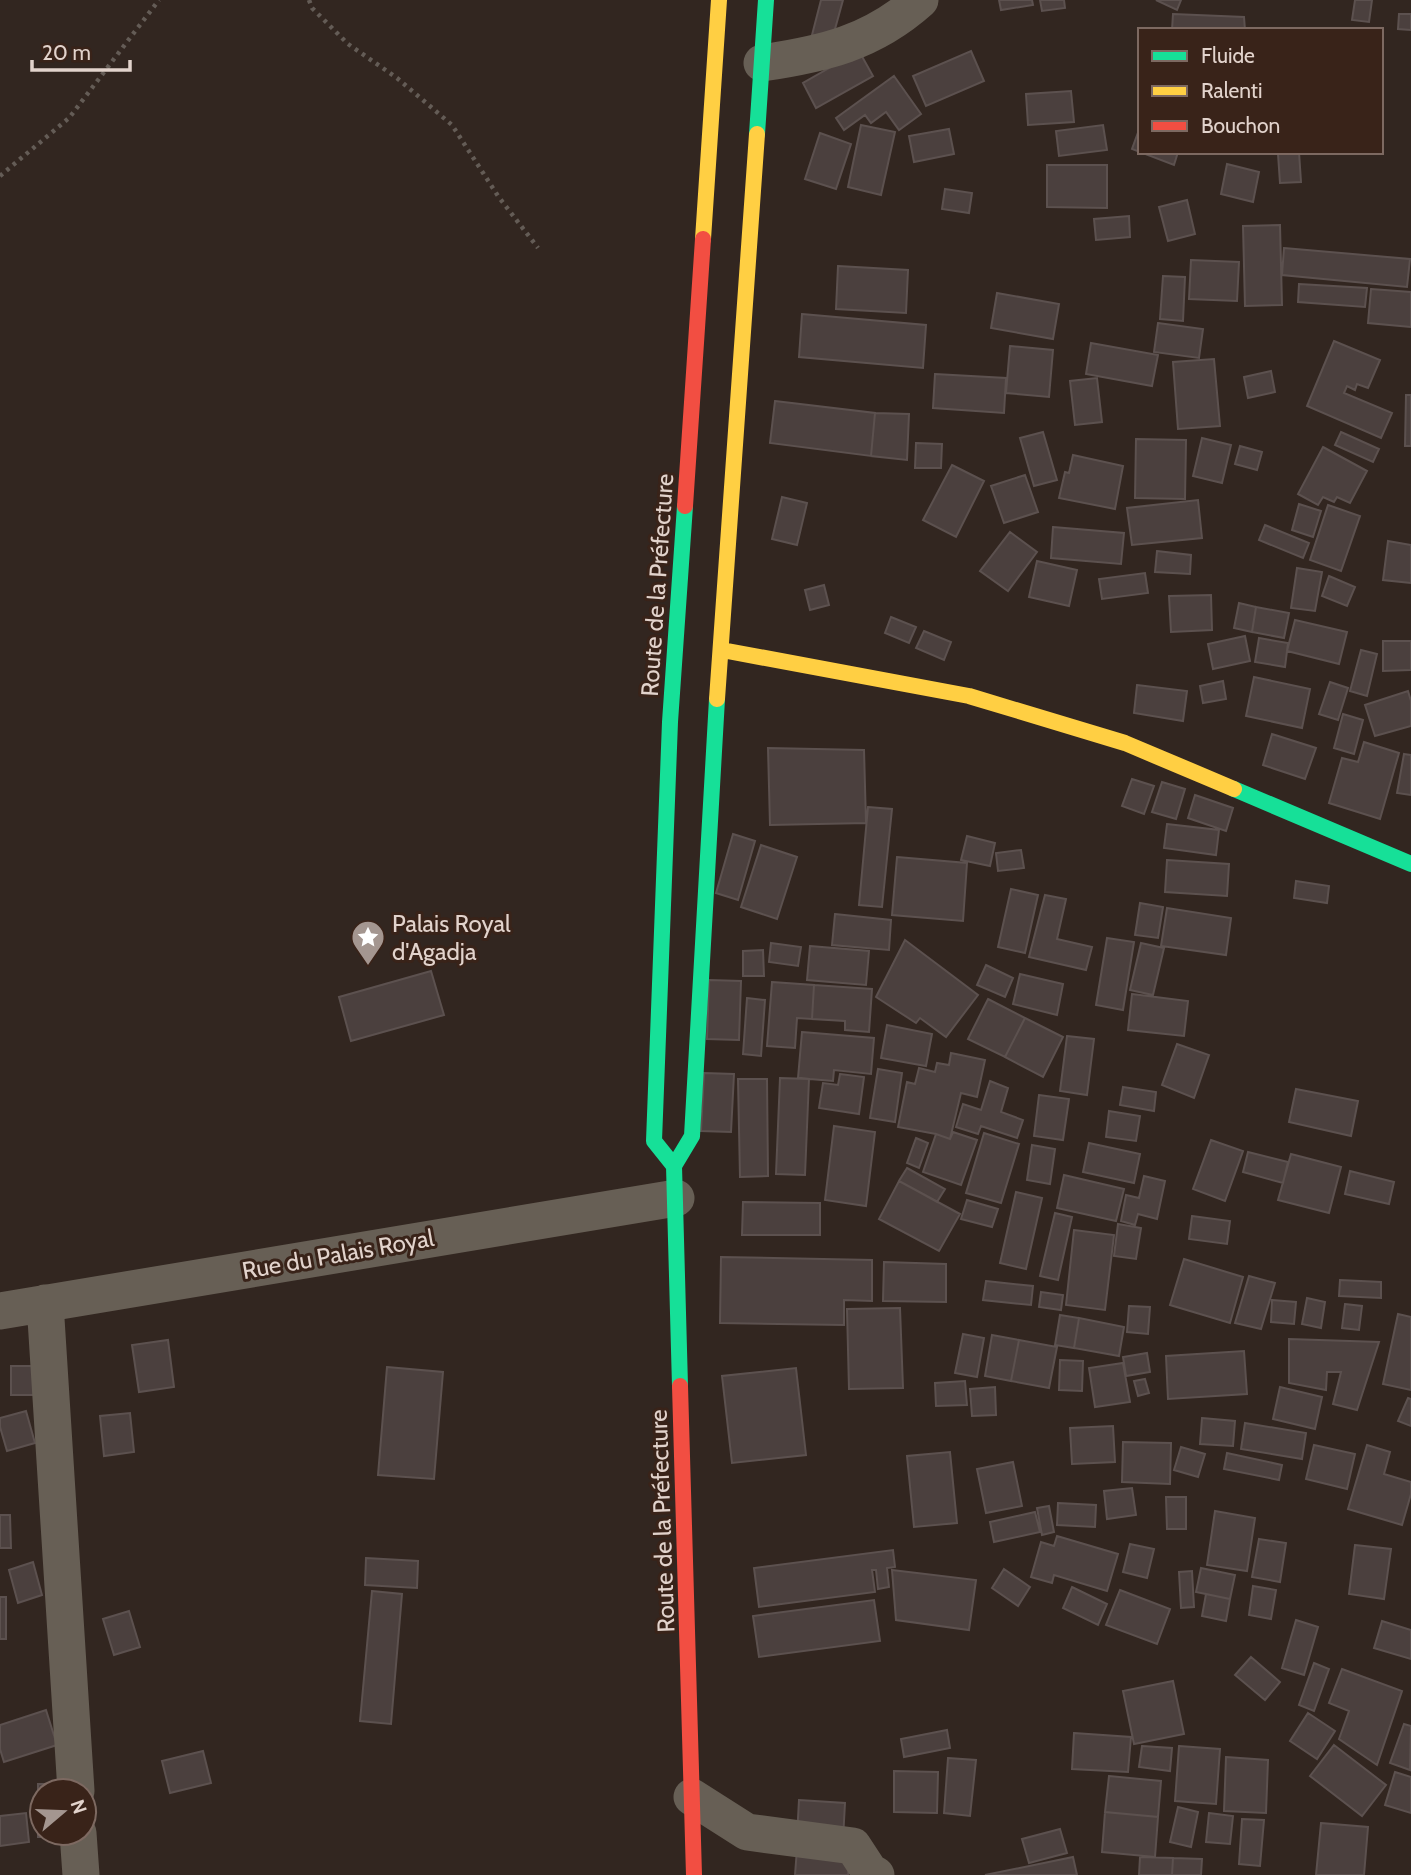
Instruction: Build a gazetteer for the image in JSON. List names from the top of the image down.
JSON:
{
  "streets": {
    "street": ["Route de la Préfecture", "Rue du Palais Royal"]
  },
  "crossings": [
    ["Route de la Préfecture", "Rue du Palais Royal"]
  ],
  "places": {
    "place": ["Palais Royal d'Agadja"]
  },
  "legend": ["Fluide", "Ralenti", "Bouchon"],
  "scale_bar": "20 m",
  "north": "right"
}
